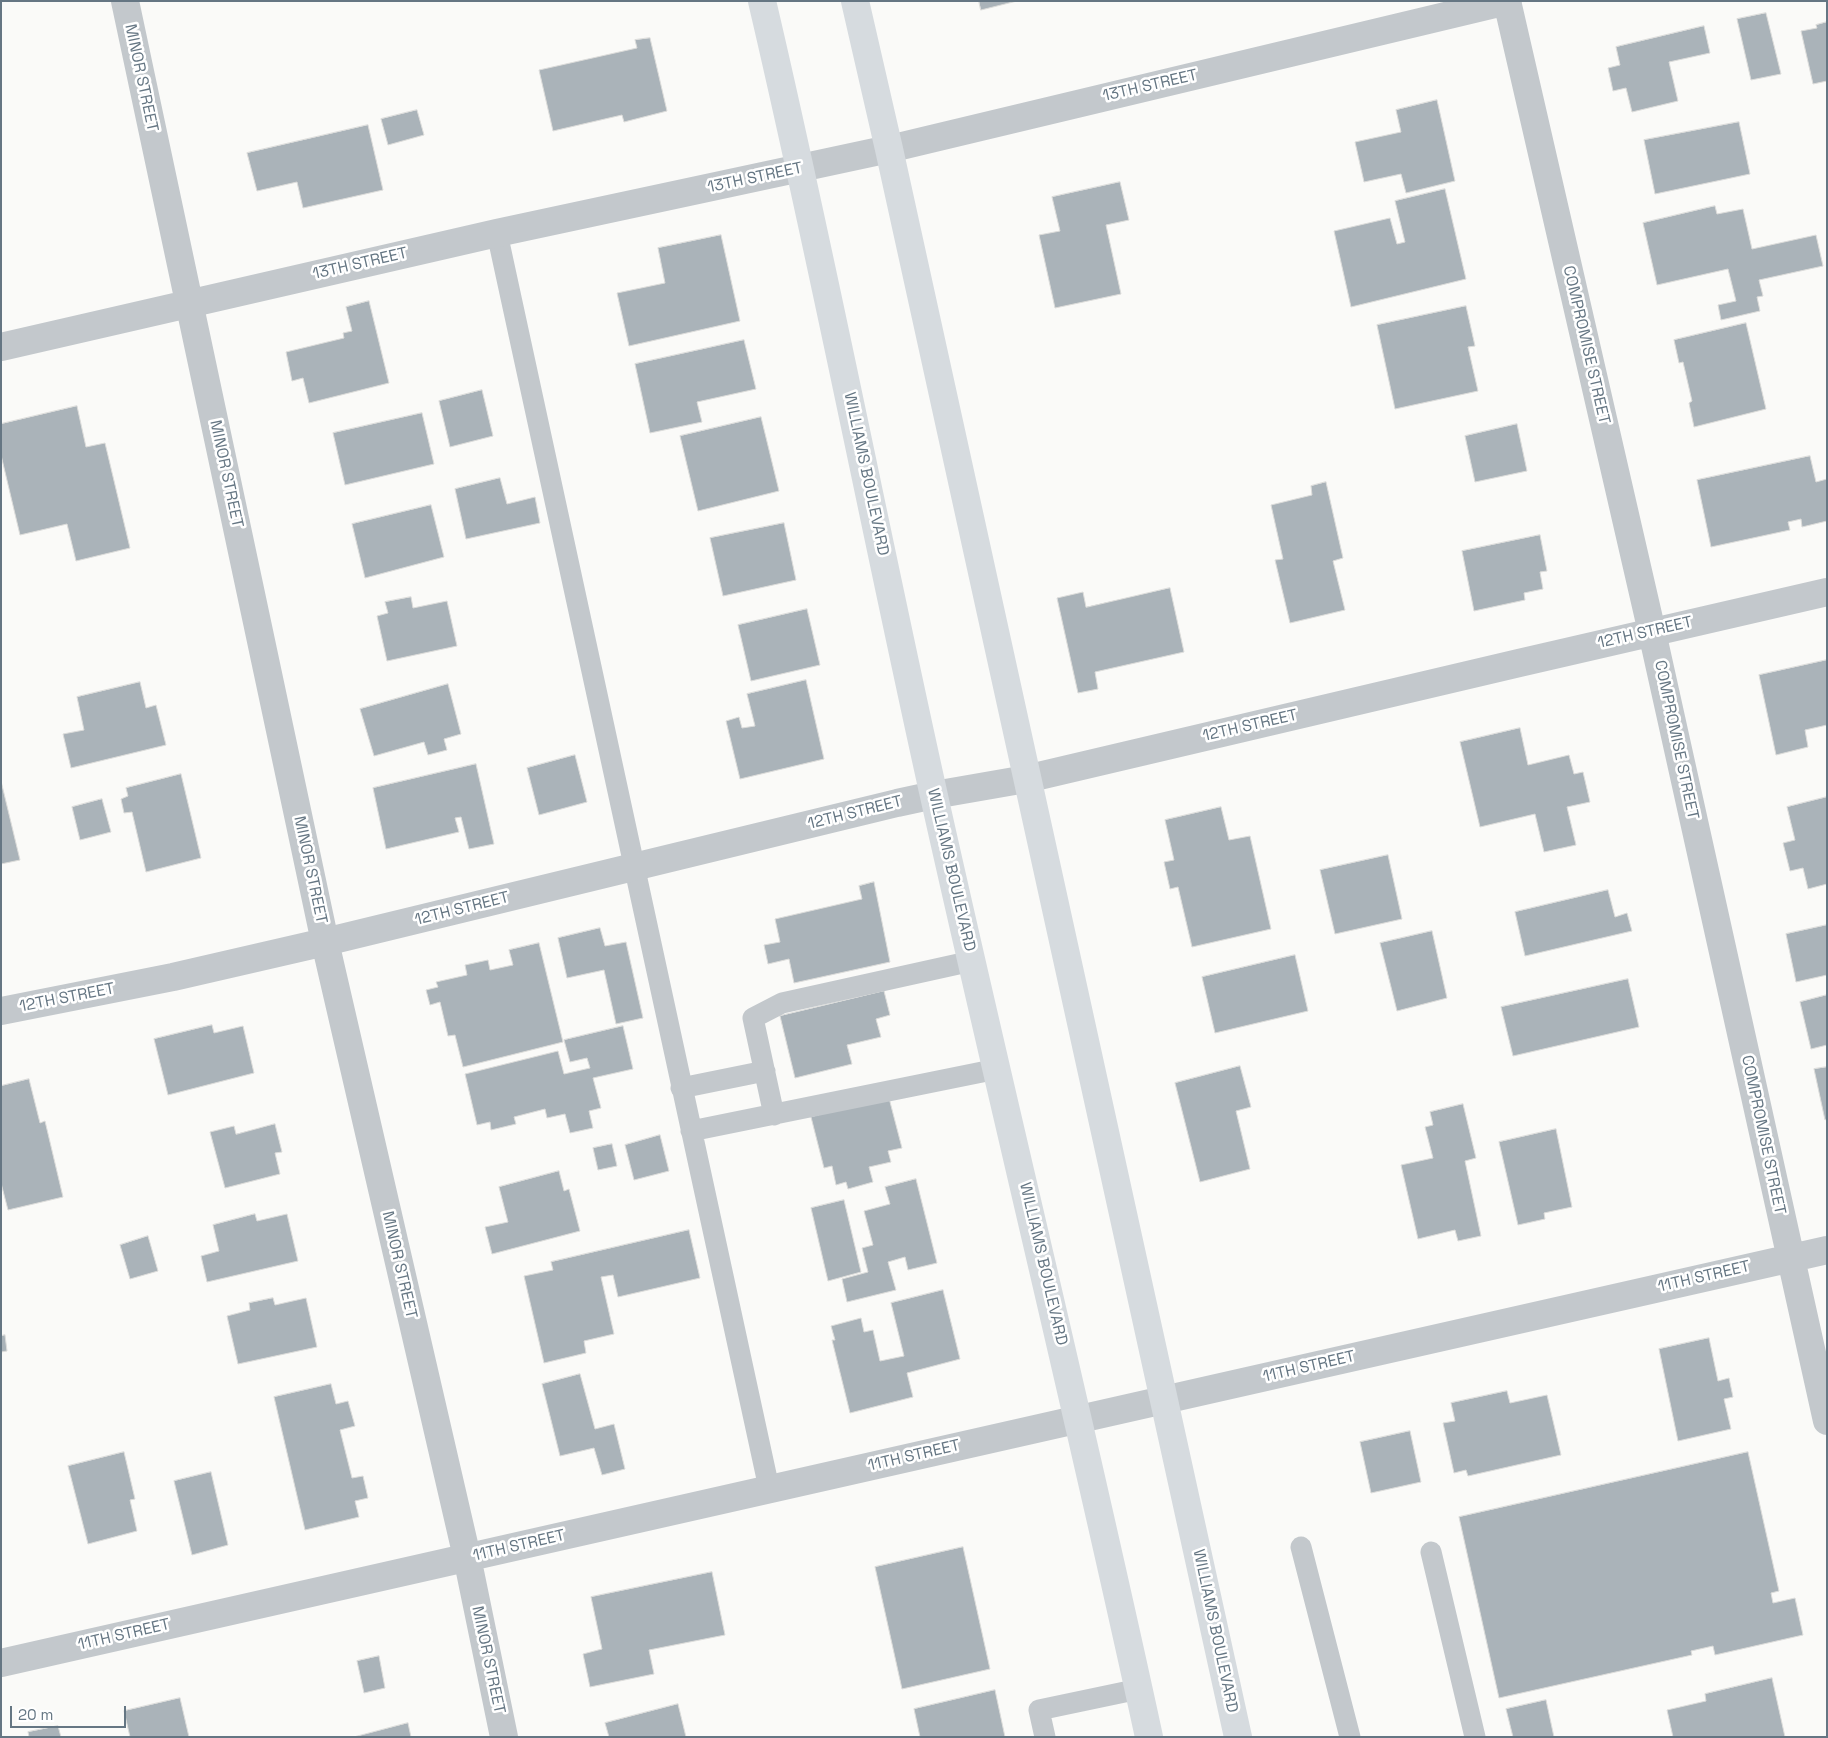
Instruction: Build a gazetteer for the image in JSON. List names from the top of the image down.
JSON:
{
  "streets": {
    "main road": ["WILLIAMS BOULEVARD"],
    "street": [
      "MINOR STREET",
      "13TH STREET",
      "COMPROMISE STREET",
      "12TH STREET",
      "11TH STREET"
    ]
  },
  "crossings": [
    ["MINOR STREET", "13TH STREET"],
    ["MINOR STREET", "12TH STREET"],
    ["MINOR STREET", "11TH STREET"],
    ["13TH STREET", "COMPROMISE STREET"],
    ["13TH STREET", "WILLIAMS BOULEVARD"],
    ["COMPROMISE STREET", "12TH STREET"],
    ["COMPROMISE STREET", "11TH STREET"],
    ["WILLIAMS BOULEVARD", "12TH STREET"],
    ["WILLIAMS BOULEVARD", "11TH STREET"]
  ],
  "scale_bar": "20 m"
}
